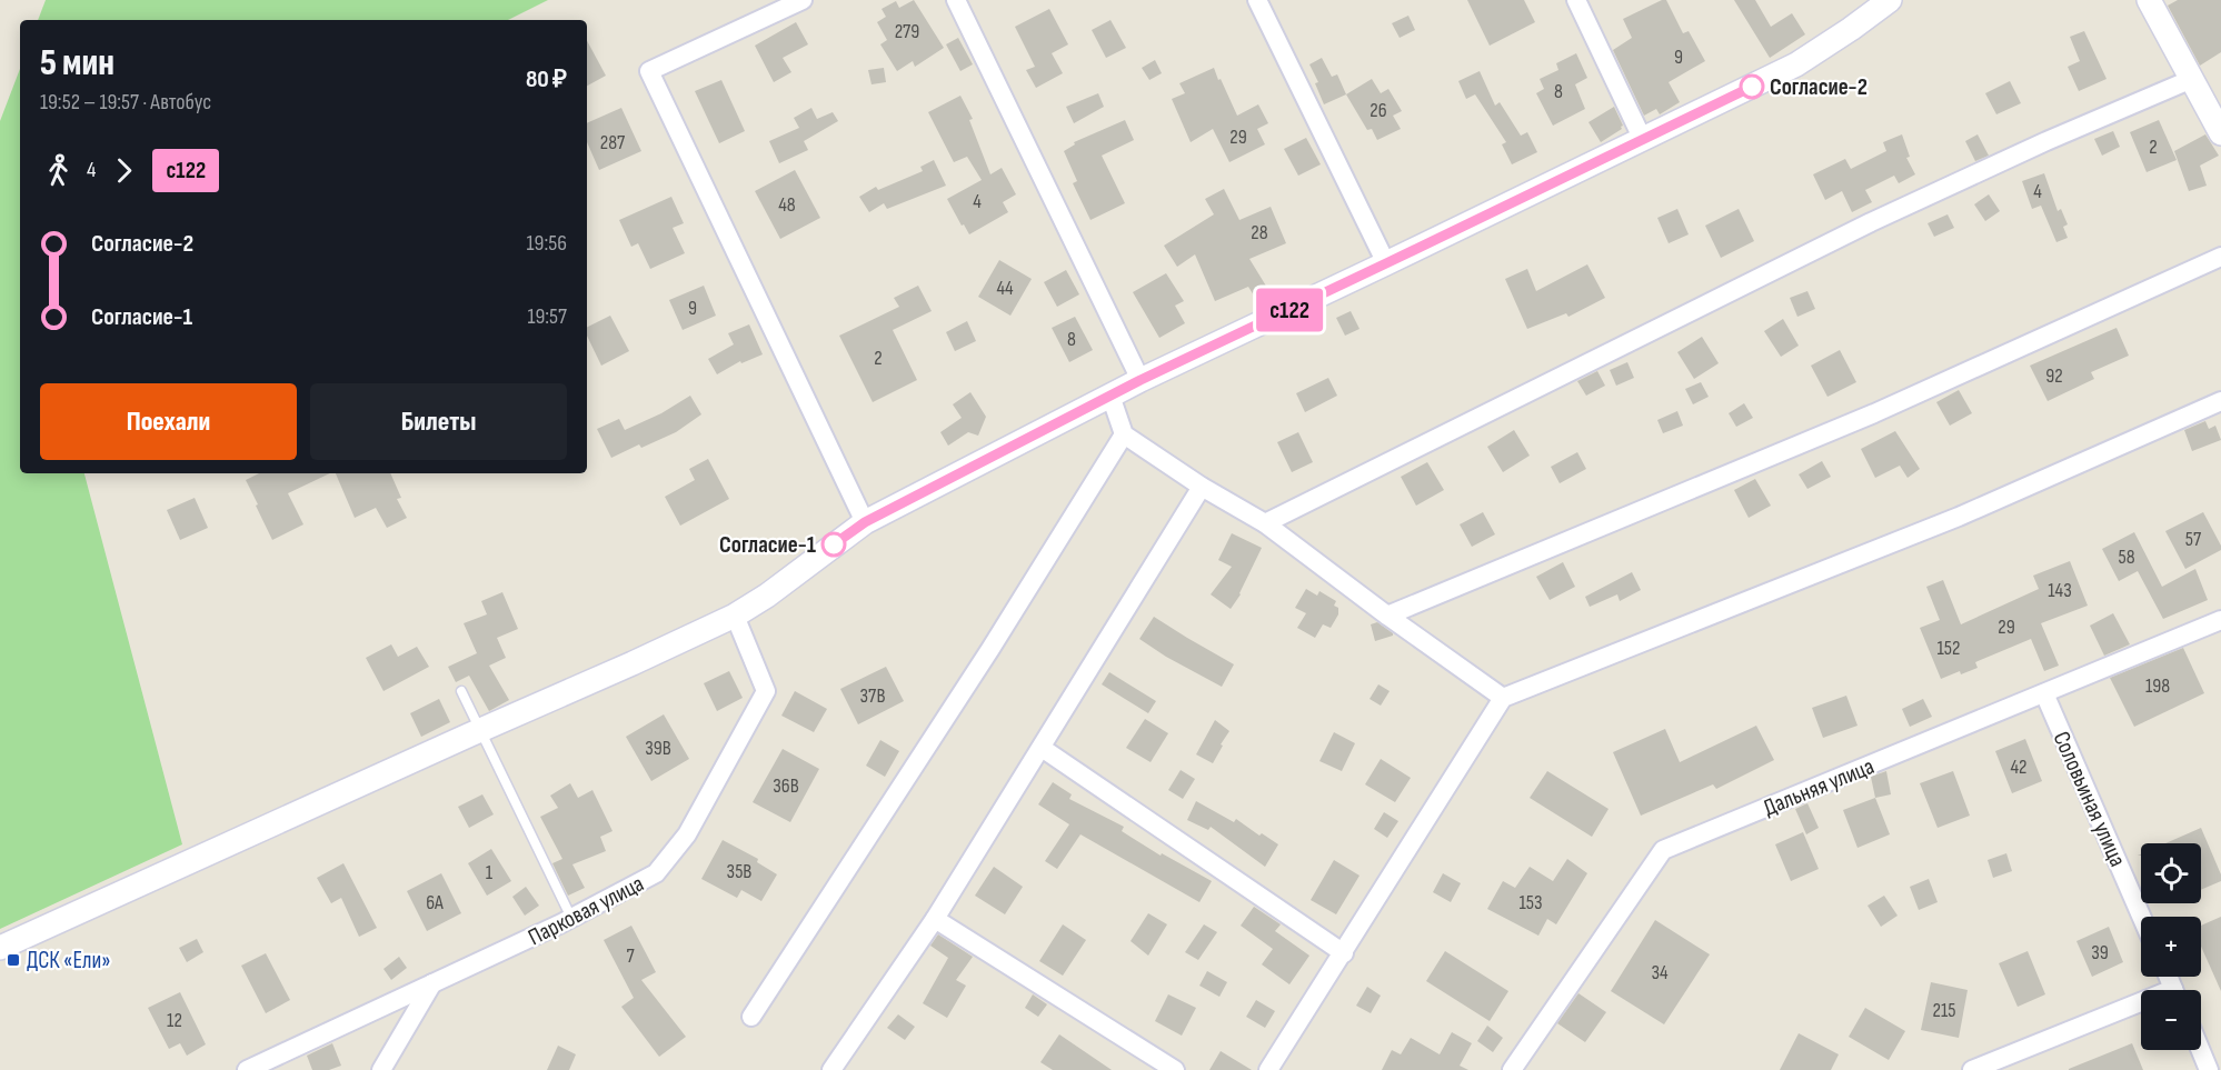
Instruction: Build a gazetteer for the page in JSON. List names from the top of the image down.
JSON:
{
  "streets": {
    "street": ["Дальняя улица", "Соловьиная улица", "Парковая улица"]
  },
  "crossings": [
    ["Дальняя улица", "Соловьиная улица"]
  ],
  "places": {
    "other": ["Согласие-2", "Согласие-1"],
    "transit": ["ДСК «Ели»"]
  },
  "lines": ["bus line с122"],
  "house_numbers": [
    "279",
    "9",
    "8",
    "26",
    "29",
    "287",
    "2",
    "4",
    "4",
    "48",
    "28",
    "44",
    "9",
    "8",
    "2",
    "92",
    "57",
    "58",
    "143",
    "29",
    "152",
    "198",
    "37В",
    "39В",
    "42",
    "36В",
    "35В",
    "1",
    "6А",
    "153",
    "39",
    "7",
    "34",
    "215",
    "12"
  ],
  "page": {
    "on_map": "с122",
    "heading": ["5 мин", "19:52 – 19:57 · Автобус", "80 ₽"],
    "legs": ["4", "с122"],
    "list": [
      {
        "name": "Согласие-2",
        "value": "19:56"
      },
      {
        "name": "Согласие-1",
        "value": "19:57"
      }
    ],
    "buttons": ["Поехали", "Билеты"],
    "map_buttons": ["+", "−"]
  }
}
